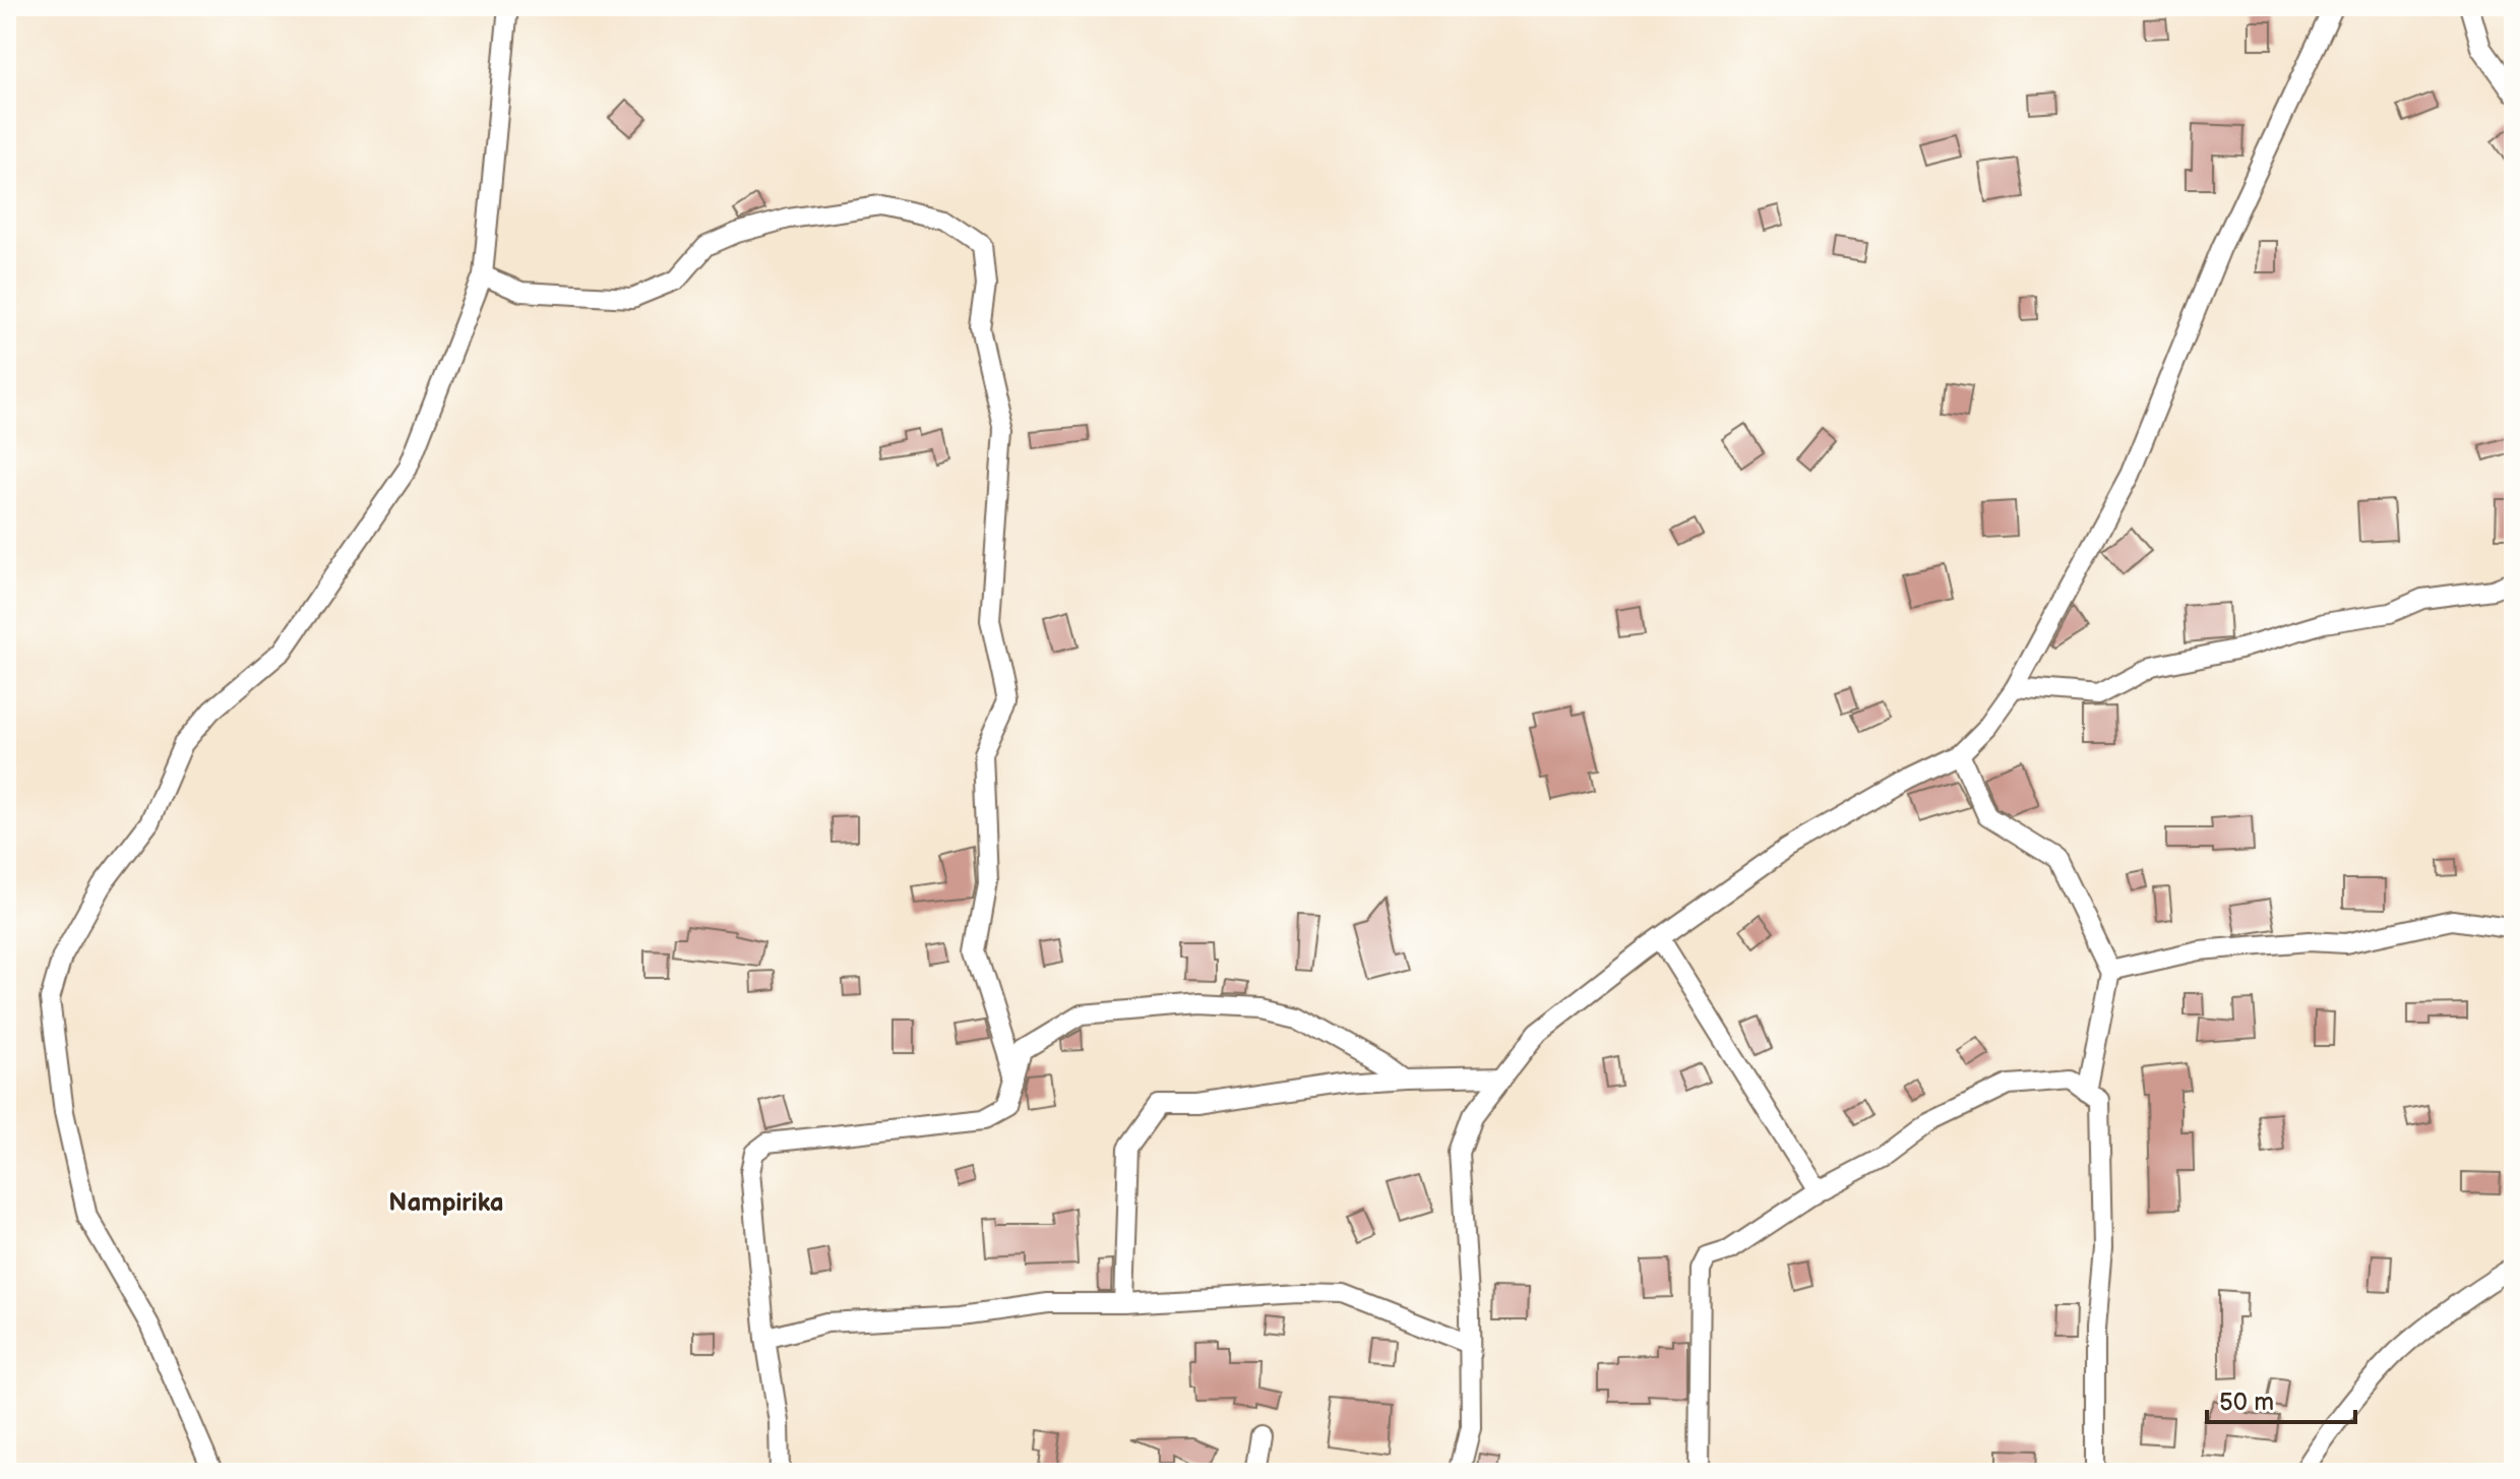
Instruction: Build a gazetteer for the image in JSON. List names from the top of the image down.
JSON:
{
  "districts": ["Nampirika"],
  "scale_bar": "50 m"
}
